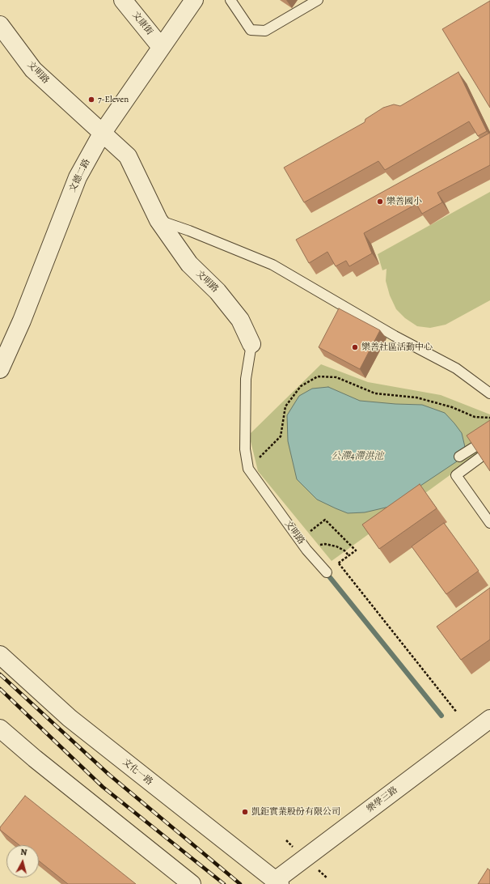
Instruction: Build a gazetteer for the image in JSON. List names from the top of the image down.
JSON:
{
  "streets": {
    "street": [
      "文康街",
      "文明路",
      "文德二路",
      "文化一路",
      "樂學三路"
    ]
  },
  "crossings": [
    ["文康街", "文德二路"],
    ["文明路", "文德二路"],
    ["文化一路", "樂學三路"]
  ],
  "water": ["公滯4滯洪池"],
  "places": [
    "7-Eleven",
    "樂善國小",
    "樂善社區活動中心",
    "凱鉅實業股份有限公司"
  ],
  "north": "top"
}
